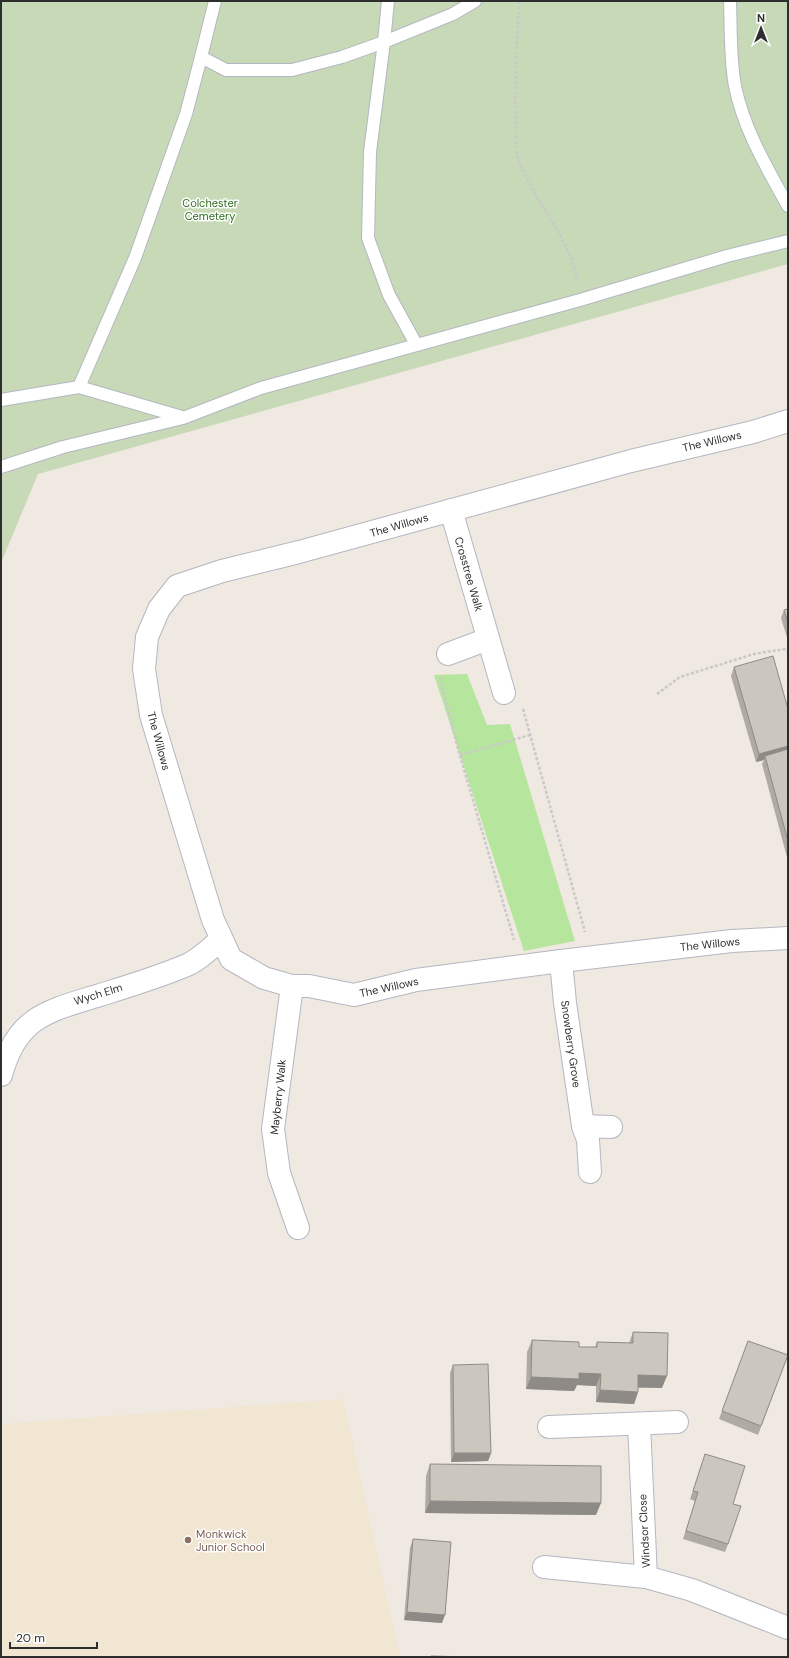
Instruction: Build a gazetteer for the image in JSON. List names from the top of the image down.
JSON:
{
  "streets": {
    "street": [
      "The Willows",
      "Crosstree Walk",
      "Wych Elm",
      "Snowberry Grove",
      "Mayberry Walk",
      "Windsor Close"
    ]
  },
  "crossings": [
    ["The Willows", "Crosstree Walk"],
    ["The Willows", "Wych Elm"],
    ["The Willows", "Snowberry Grove"],
    ["The Willows", "Mayberry Walk"]
  ],
  "parks": ["Colchester Cemetery"],
  "places": ["Monkwick Junior School"],
  "scale_bar": "20 m",
  "north": "top"
}
